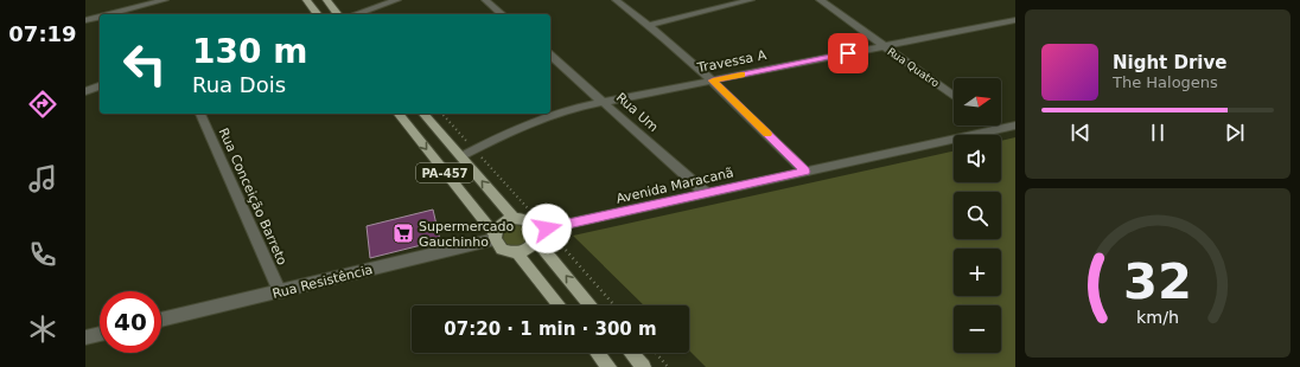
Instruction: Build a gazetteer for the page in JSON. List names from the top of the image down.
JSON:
{
  "streets": {
    "main road": ["PA-457"],
    "street": [
      "Travessa A",
      "Rua Quatro",
      "Rua Um",
      "Avenida Maracanã",
      "Rua Conceição Barreto",
      "Rua Resistência"
    ]
  },
  "crossings": [
    ["Travessa A", "Rua Quatro"],
    ["Travessa A", "Rua Um"],
    ["Travessa A", "PA-457"],
    ["Rua Um", "Avenida Maracanã"],
    ["PA-457", "Avenida Maracanã"],
    ["PA-457", "Rua Resistência"],
    ["Avenida Maracanã", "Rua Resistência"],
    ["Rua Conceição Barreto", "Rua Resistência"]
  ],
  "places": {
    "supermarket": ["Supermercado Gauchinho"]
  },
  "north": "right",
  "page": {
    "tabs": "07:19",
    "turn": ["130 m", "Rua Dois"],
    "song": ["Night Drive", "The Halogens"],
    "map_buttons": ["+", "−"],
    "limit": "40",
    "trip": "07:20 · 1 min · 300 m",
    "gauge": ["32", "km/h"]
  }
}
